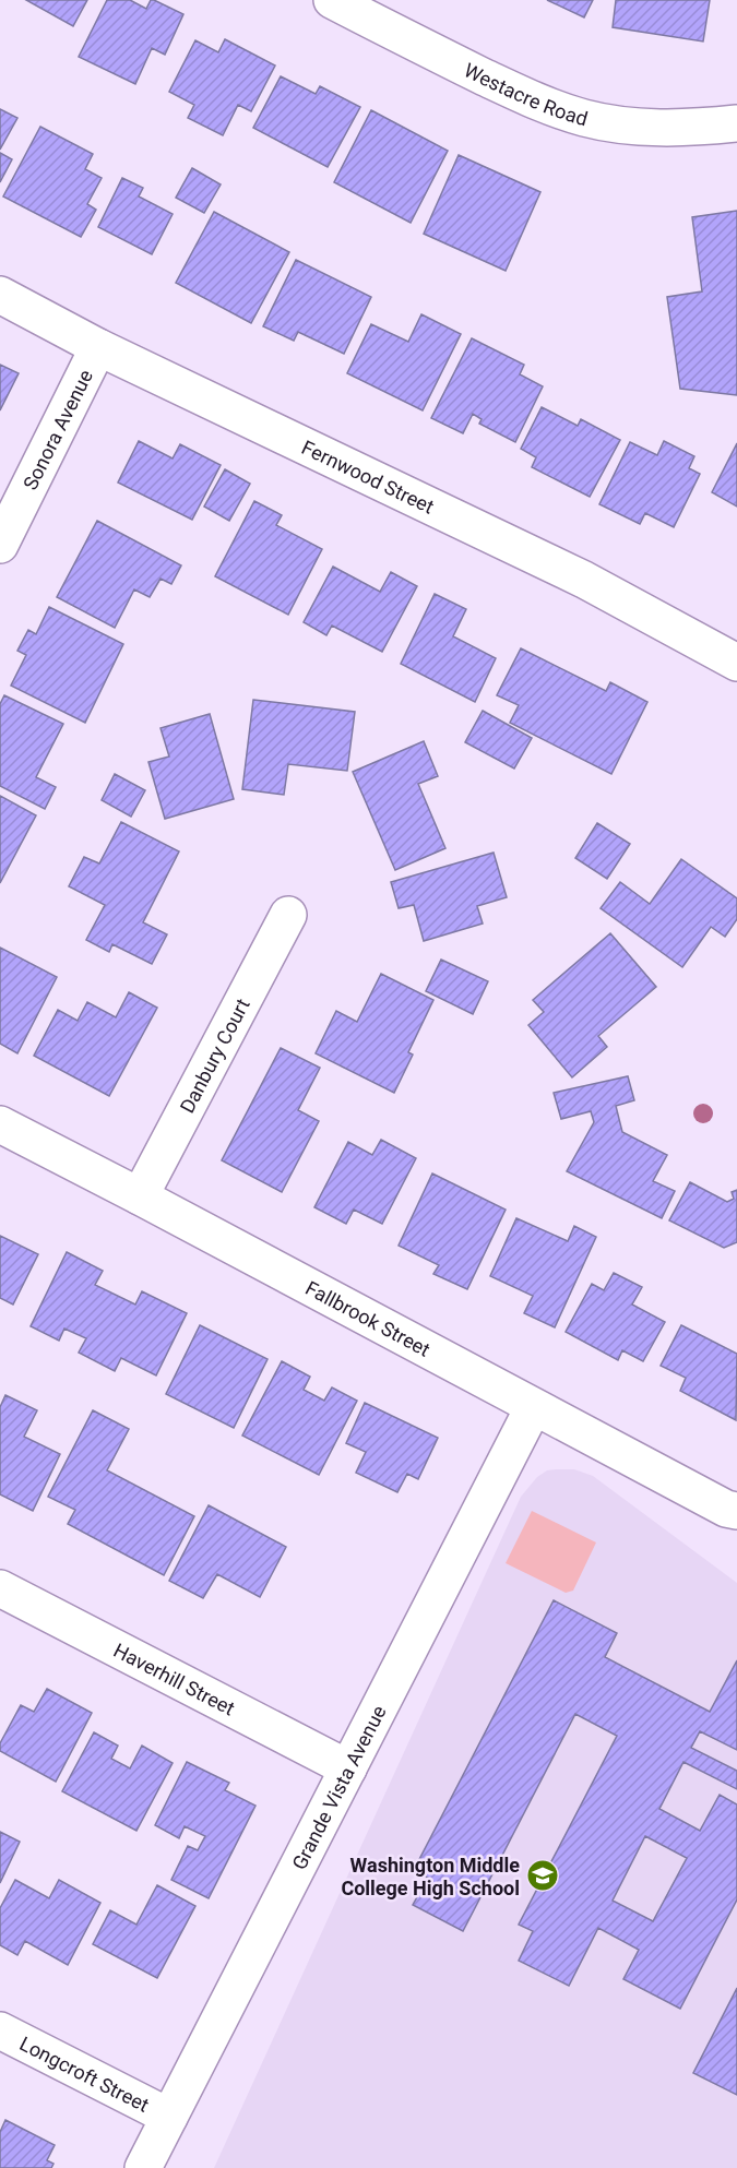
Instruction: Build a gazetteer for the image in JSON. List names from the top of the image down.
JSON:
{
  "streets": {
    "street": [
      "Westacre Road",
      "Sonora Avenue",
      "Fernwood Street",
      "Danbury Court",
      "Fallbrook Street",
      "Haverhill Street",
      "Grande Vista Avenue",
      "Longcroft Street"
    ]
  },
  "crossings": [
    ["Sonora Avenue", "Fernwood Street"],
    ["Danbury Court", "Fallbrook Street"],
    ["Fallbrook Street", "Grande Vista Avenue"],
    ["Haverhill Street", "Grande Vista Avenue"],
    ["Grande Vista Avenue", "Longcroft Street"]
  ],
  "places": {
    "school or university": ["Washington Middle College High School"]
  }
}
